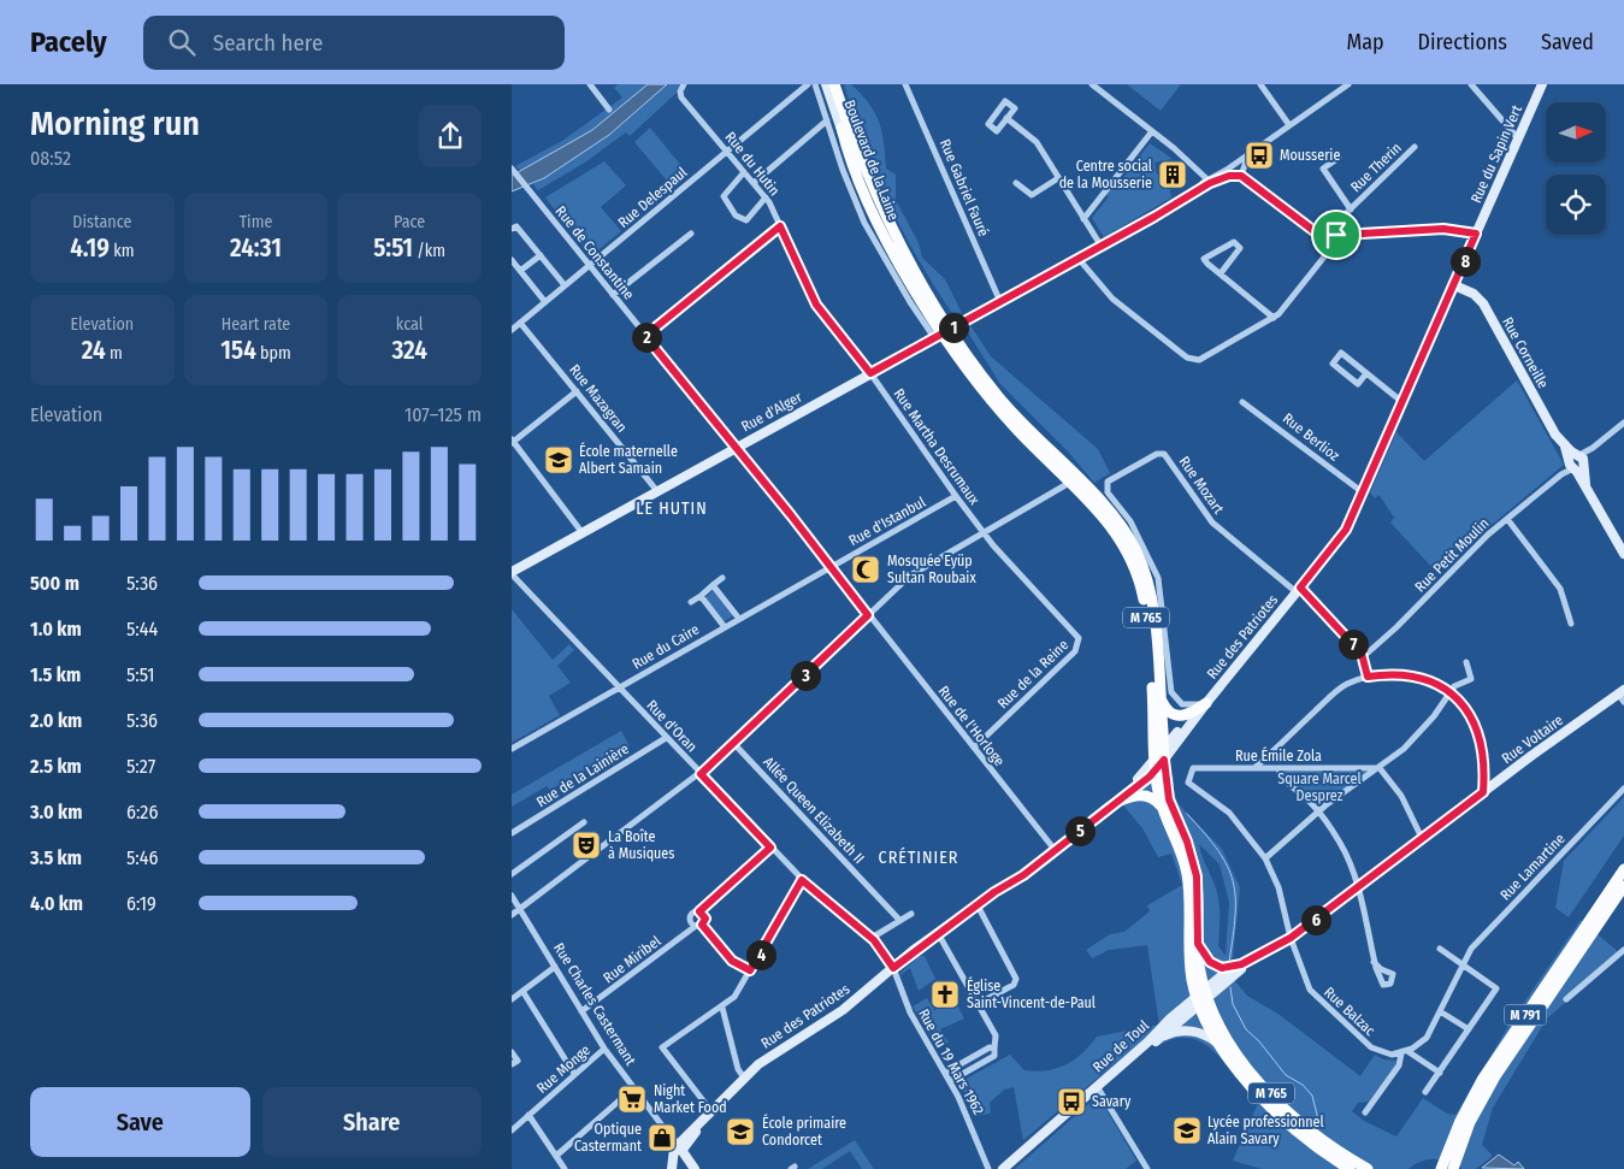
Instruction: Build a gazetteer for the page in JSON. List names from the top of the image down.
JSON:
{
  "streets": {
    "main road": ["Boulevard de la Laine", "M 765", "M 791"],
    "street": [
      "Rue du Sapin Vert",
      "Rue du Hutin",
      "Rue Therin",
      "Rue Gabriel Fauré",
      "Rue Delespaul",
      "Rue de Constantine",
      "Rue Corneille",
      "Rue Mazagran",
      "Rue d'Alger",
      "Rue Berlioz",
      "Rue Martha Desrumaux",
      "Rue Mozart",
      "Rue d'Istanbul",
      "Rue Petit Moulin",
      "Rue des Patriotes",
      "Rue du Caire",
      "Rue de la Reine",
      "Rue d'Oran",
      "Rue de l'Horloge",
      "Rue Voltaire",
      "Rue Émile Zola",
      "Rue de la Lainière",
      "Allée Queen Elizabeth II",
      "Rue Lamartine",
      "Rue Miribel",
      "Rue Charles Castermant",
      "Rue Balzac",
      "Rue de Toul",
      "Rue du 19 Mars 1962",
      "Rue Monge"
    ]
  },
  "crossings": [
    ["Rue du Sapin Vert", "Rue des Patriotes"],
    ["Boulevard de la Laine", "Rue d'Alger"],
    ["Boulevard de la Laine", "M 765"],
    ["Rue du Hutin", "Rue Delespaul"],
    ["Rue du Hutin", "Rue d'Alger"],
    ["Rue du Hutin", "Rue Martha Desrumaux"],
    ["Rue Delespaul", "Rue de Constantine"],
    ["Rue Delespaul", "Rue Mazagran"],
    ["Rue de Constantine", "Rue d'Alger"],
    ["Rue de Constantine", "Rue d'Istanbul"],
    ["Rue de Constantine", "Rue du Caire"],
    ["Rue de Constantine", "Rue de l'Horloge"],
    ["Rue Corneille", "Rue Petit Moulin"],
    ["Rue Corneille", "Rue des Patriotes"],
    ["Rue Mazagran", "Rue d'Alger"],
    ["Rue d'Alger", "Rue Martha Desrumaux"],
    ["Rue d'Alger", "Rue d'Oran"],
    ["Rue Berlioz", "Rue des Patriotes"],
    ["Rue Martha Desrumaux", "Rue d'Istanbul"],
    ["Rue Martha Desrumaux", "Rue de la Reine"],
    ["Rue Mozart", "Rue des Patriotes"],
    ["Rue d'Istanbul", "Rue du Caire"],
    ["M 765", "Rue des Patriotes"],
    ["M 765", "Rue Voltaire"],
    ["M 765", "Rue de Toul"],
    ["Rue des Patriotes", "Rue d'Oran"],
    ["Rue des Patriotes", "Rue de l'Horloge"],
    ["Rue des Patriotes", "Rue Charles Castermant"],
    ["Rue des Patriotes", "Rue du 19 Mars 1962"],
    ["Rue du Caire", "Rue d'Oran"],
    ["Rue de la Reine", "Rue de l'Horloge"],
    ["Rue d'Oran", "Rue de la Lainière"],
    ["Rue d'Oran", "Rue du 19 Mars 1962"],
    ["Rue Voltaire", "Rue Balzac"],
    ["Rue Voltaire", "Rue de Toul"],
    ["Rue Émile Zola", "Rue Balzac"],
    ["Rue Miribel", "Rue Charles Castermant"],
    ["Rue Charles Castermant", "Rue Monge"]
  ],
  "districts": ["LE HUTIN", "CRÉTINIER"],
  "parks": ["Square Marcel Desprez"],
  "places": {
    "bus stop": ["Mousserie", "Savary"],
    "building": ["Centre social de la Mousserie"],
    "school or university": ["École maternelle Albert Samain", "Lycée professionnel Alain Savary", "École primaire Condorcet"],
    "mosque": ["Mosquée Eyüp Sultan Roubaix"],
    "theatre": ["La Boîte à Musiques"],
    "church": ["Église Saint-Vincent-de-Paul"],
    "supermarket": ["Night Market Food"],
    "shop": ["Optique Castermant"]
  },
  "north": "right",
  "page": {
    "header": "Pacely",
    "search": "Search here",
    "nav": ["Map", "Directions", "Saved"],
    "heading": ["Morning run", "08:52"],
    "stats": [
      ["Distance", "4.19 km"],
      ["Time", "24:31"],
      ["Pace", "5:51 /km"],
      ["Elevation", "24 m"],
      ["Heart rate", "154 bpm"],
      ["kcal", "324"]
    ],
    "pins": [
      "8",
      "1",
      "2",
      "7",
      "3",
      "5",
      "6",
      "4"
    ],
    "chart": ["Elevation", "107–125 m"],
    "list": [
      {
        "name": "500 m",
        "note": "5:36"
      },
      {
        "name": "1.0 km",
        "note": "5:44"
      },
      {
        "name": "1.5 km",
        "note": "5:51"
      },
      {
        "name": "2.0 km",
        "note": "5:36"
      },
      {
        "name": "2.5 km",
        "note": "5:27"
      },
      {
        "name": "3.0 km",
        "note": "6:26"
      },
      {
        "name": "3.5 km",
        "note": "5:46"
      },
      {
        "name": "4.0 km",
        "note": "6:19"
      }
    ],
    "buttons": ["Save", "Share"]
  }
}
